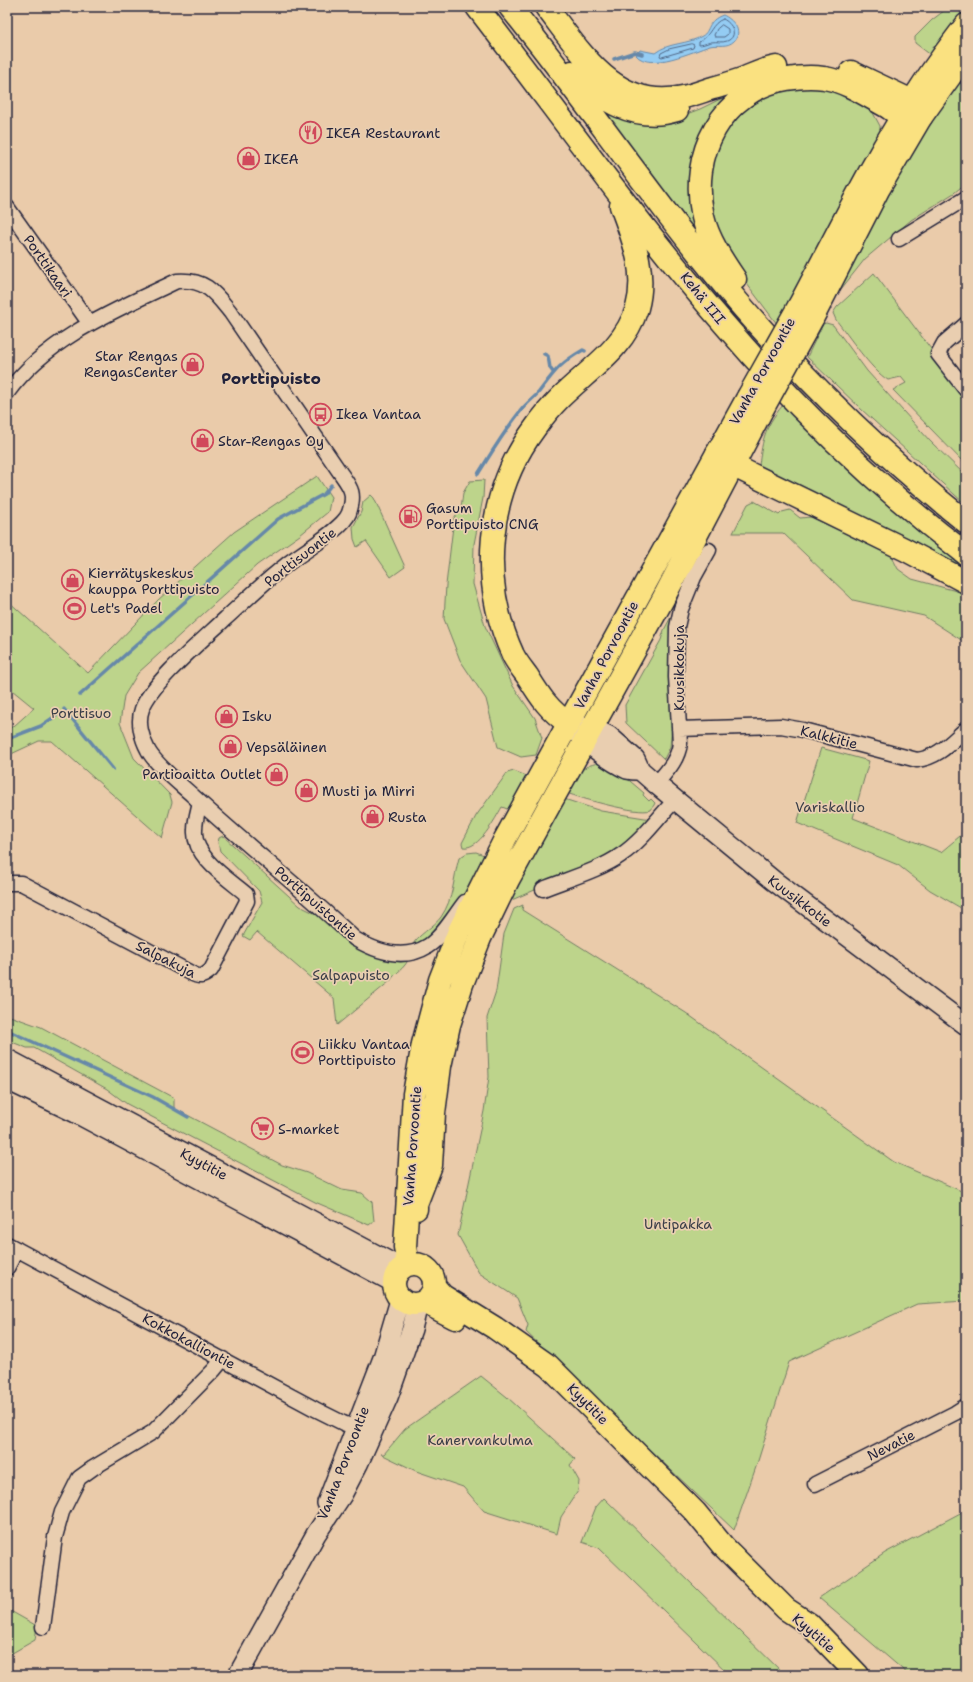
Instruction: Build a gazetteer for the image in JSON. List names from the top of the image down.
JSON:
{
  "streets": {
    "main road": [
      "Kehä III",
      "Vanha Porvoontie",
      "Kuusikkotie",
      "Kyytitie"
    ],
    "street": [
      "Porttikaari",
      "Porttisuontie",
      "Kuusikkokuja",
      "Kalkkitie",
      "Porttipuistontie",
      "Salpakuja",
      "Kokkokalliontie",
      "Nevatie"
    ]
  },
  "crossings": [
    ["Porttikaari", "Porttisuontie"],
    ["Vanha Porvoontie", "Kuusikkotie"],
    ["Vanha Porvoontie", "Porttipuistontie"],
    ["Vanha Porvoontie", "Kyytitie"],
    ["Vanha Porvoontie", "Kokkokalliontie"],
    ["Porttisuontie", "Porttipuistontie"],
    ["Porttisuontie", "Salpakuja"],
    ["Kuusikkokuja", "Kalkkitie"],
    ["Kuusikkokuja", "Kuusikkotie"],
    ["Porttipuistontie", "Salpakuja"]
  ],
  "districts": ["Porttipuisto"],
  "parks": [
    "Porttisuo",
    "Variskallio",
    "Salpapuisto",
    "Untipakka",
    "Kanervankulma"
  ],
  "places": {
    "restaurant": ["IKEA Restaurant"],
    "shop": [
      "IKEA",
      "Star Rengas RengasCenter",
      "Star-Rengas Oy",
      "Kierrätyskeskus kauppa Porttipuisto",
      "Isku",
      "Vepsäläinen",
      "Partioaitta Outlet",
      "Musti ja Mirri",
      "Rusta"
    ],
    "bus stop": ["Ikea Vantaa"],
    "fuel station": ["Gasum Porttipuisto CNG"],
    "sports": ["Let's Padel", "Liikku Vantaa Porttipuisto"],
    "supermarket": ["S-market"]
  }
}
